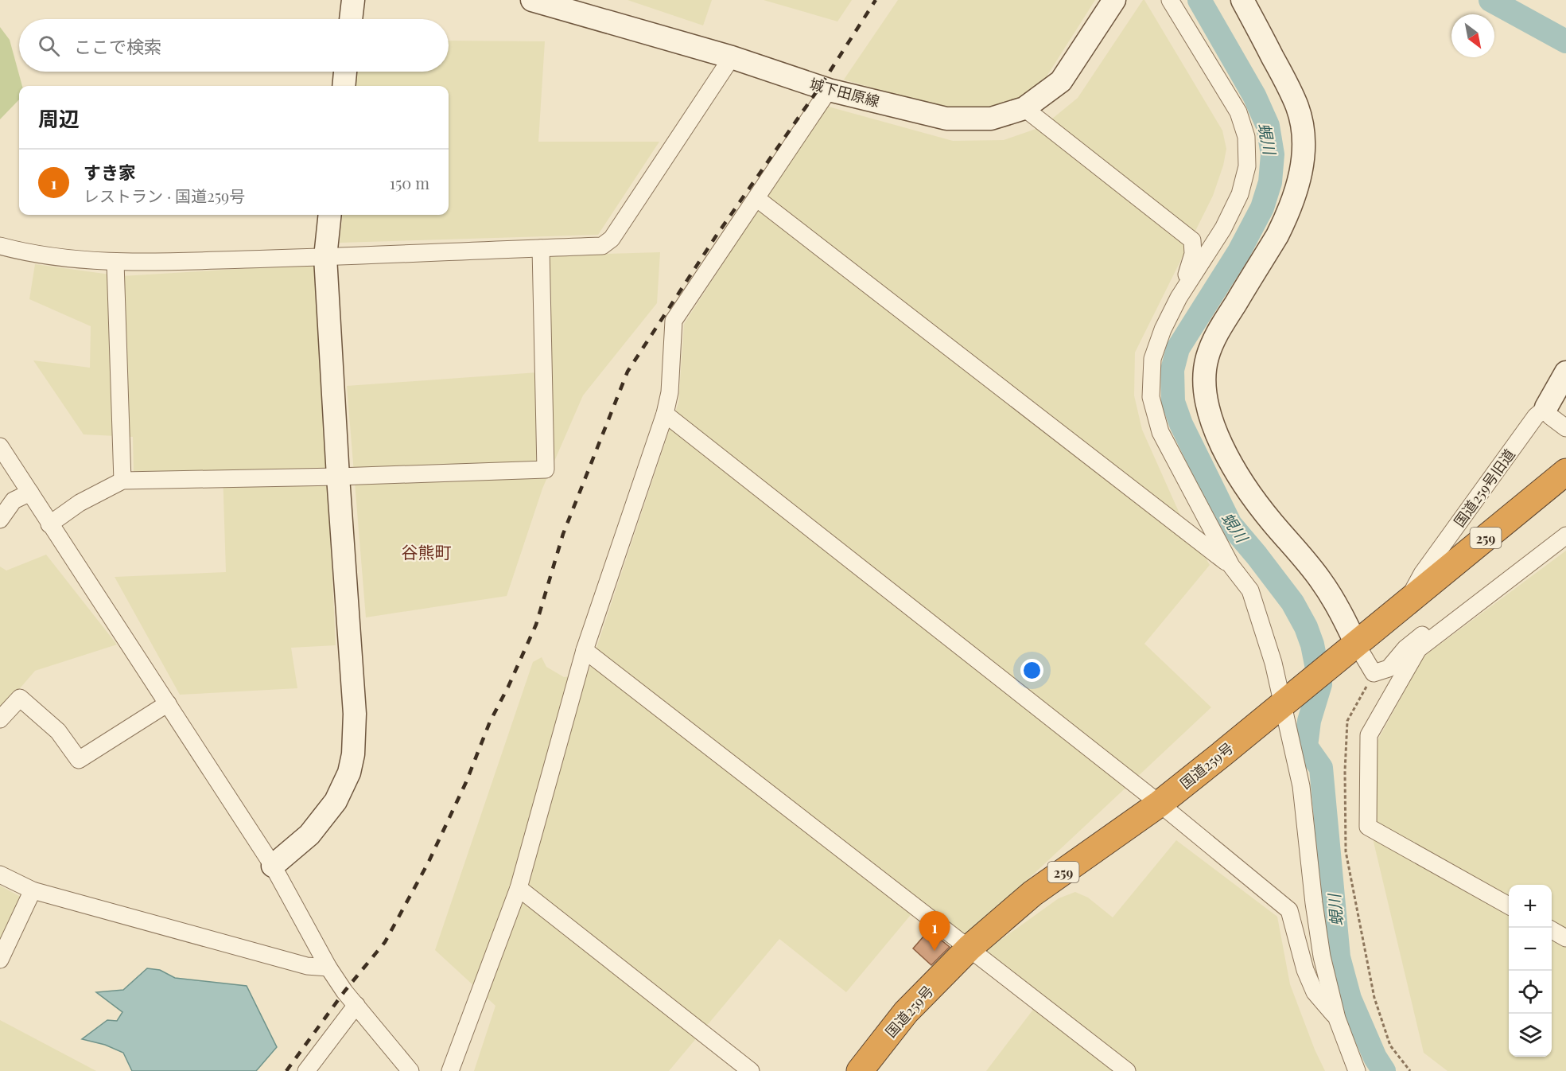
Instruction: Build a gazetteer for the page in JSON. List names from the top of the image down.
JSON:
{
  "streets": {
    "highway": ["259", "国道259号"],
    "street": ["城下田原線", "国道259号旧道"]
  },
  "crossings": [
    ["国道259号旧道", "国道259号"]
  ],
  "districts": ["谷熊町"],
  "water": ["蜆川"],
  "north": "bottom right",
  "page": {
    "search": "ここで検索",
    "heading": "周辺",
    "list": [
      {
        "mark": "1",
        "name": "すき家",
        "note": "レストラン · 国道259号",
        "value": "150 m"
      }
    ],
    "map_buttons": ["+", "−"],
    "pins": "1"
  }
}
